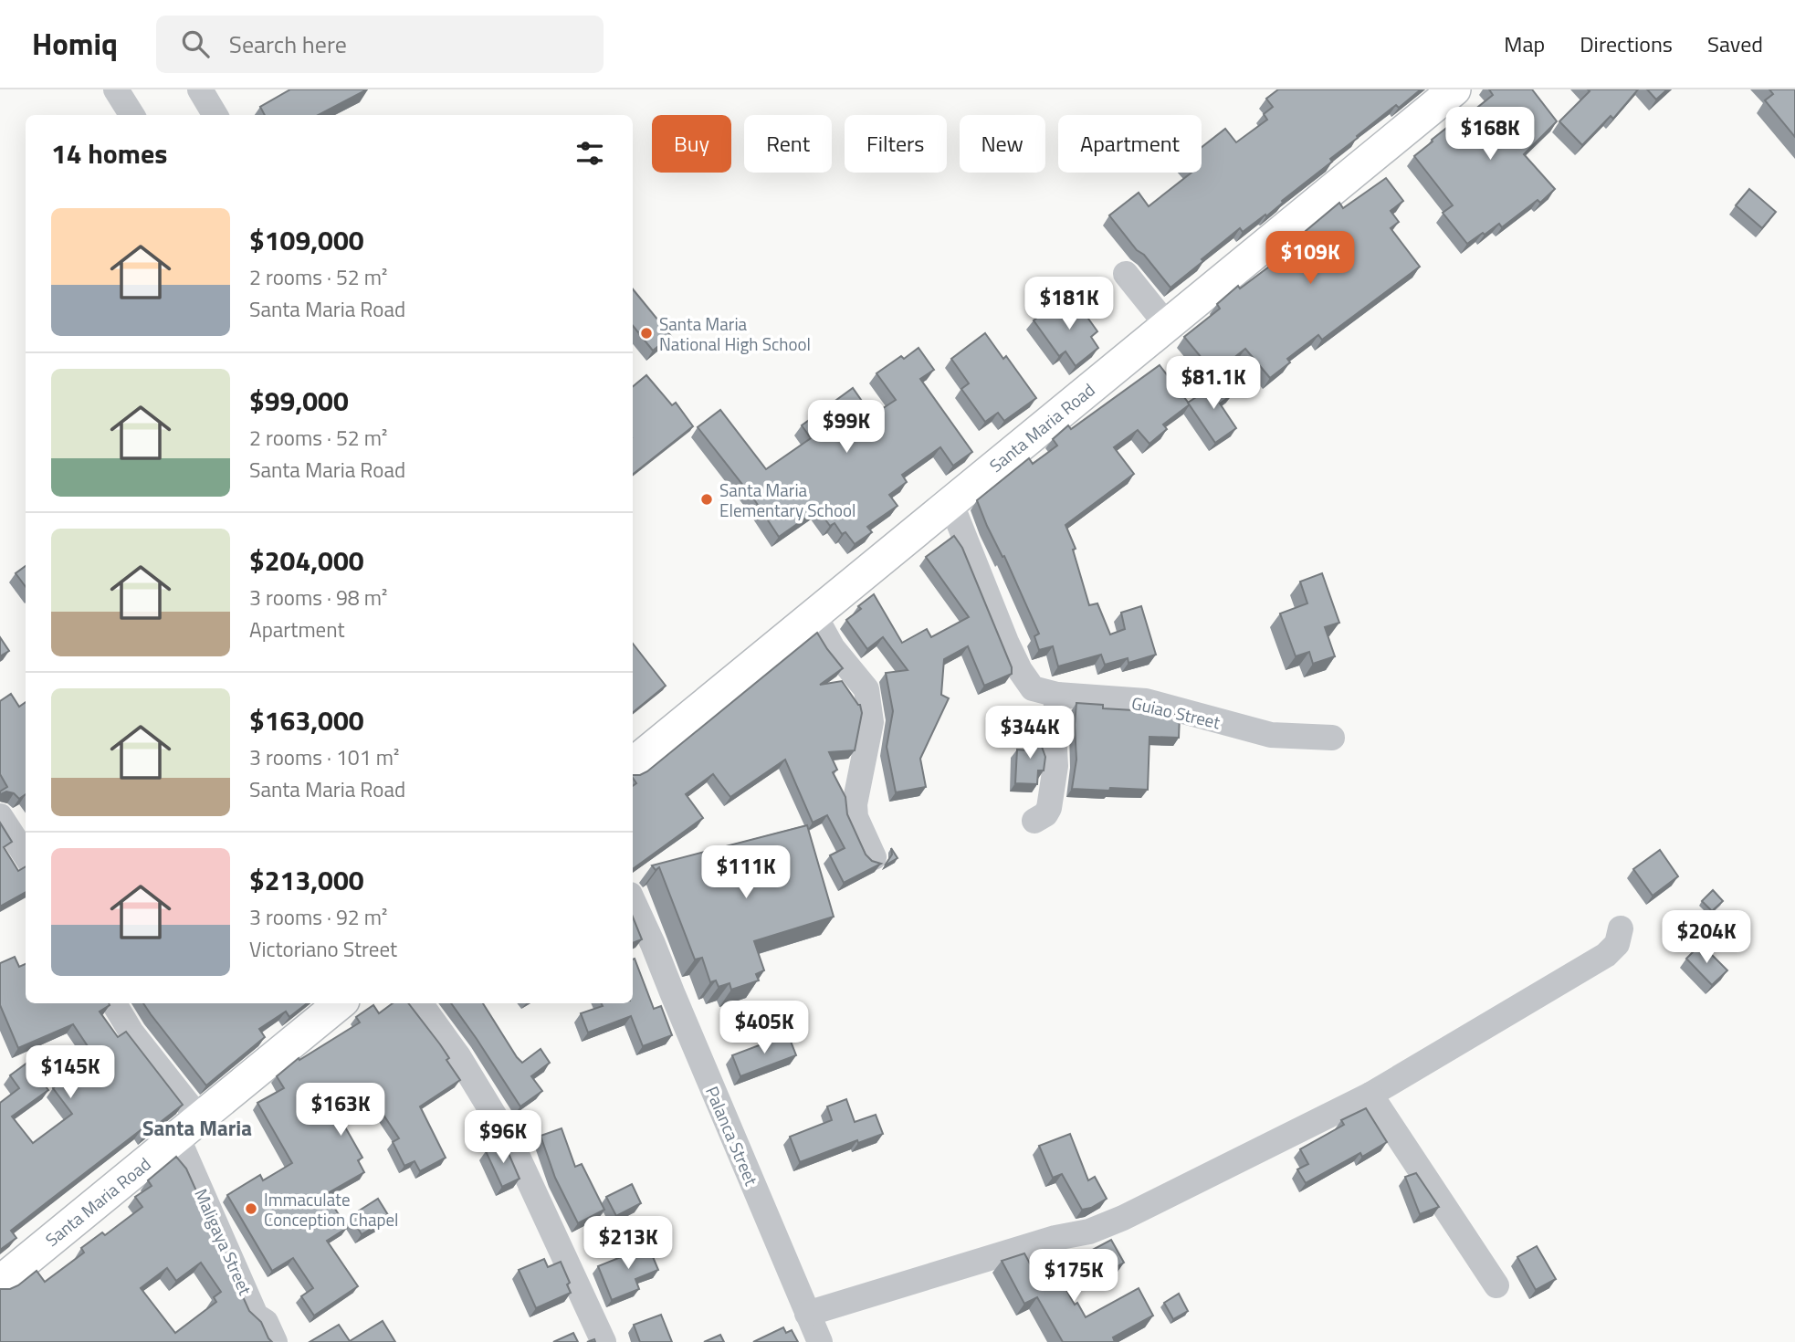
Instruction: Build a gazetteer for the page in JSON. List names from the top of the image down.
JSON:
{
  "streets": {
    "main road": ["Santa Maria Road"],
    "street": ["Guiao Street", "Palanca Street", "Maligaya Street"]
  },
  "crossings": [
    ["Santa Maria Road", "Guiao Street"],
    ["Santa Maria Road", "Maligaya Street"]
  ],
  "districts": ["Santa Maria"],
  "places": ["Santa Maria National High School", "Santa Maria Elementary School", "Immaculate Conception Chapel"],
  "page": {
    "header": "Homiq",
    "search": "Search here",
    "nav": ["Map", "Directions", "Saved"],
    "price": [
      "$168K",
      "$109K",
      "$181K",
      "$81.1K",
      "$99K",
      "$344K",
      "$111K",
      "$204K",
      "$405K",
      "$145K",
      "$163K",
      "$96K",
      "$213K",
      "$175K"
    ],
    "chip": [
      "Buy",
      "Rent",
      "Filters",
      "New",
      "Apartment"
    ],
    "heading": "14 homes",
    "list": [
      {
        "name": "$109,000",
        "note": "2 rooms · 52 m² · Santa Maria Road"
      },
      {
        "name": "$99,000",
        "note": "2 rooms · 52 m² · Santa Maria Road"
      },
      {
        "name": "$204,000",
        "note": "3 rooms · 98 m² · Apartment"
      },
      {
        "name": "$163,000",
        "note": "3 rooms · 101 m² · Santa Maria Road"
      },
      {
        "name": "$213,000",
        "note": "3 rooms · 92 m² · Victoriano Street"
      }
    ]
  }
}
